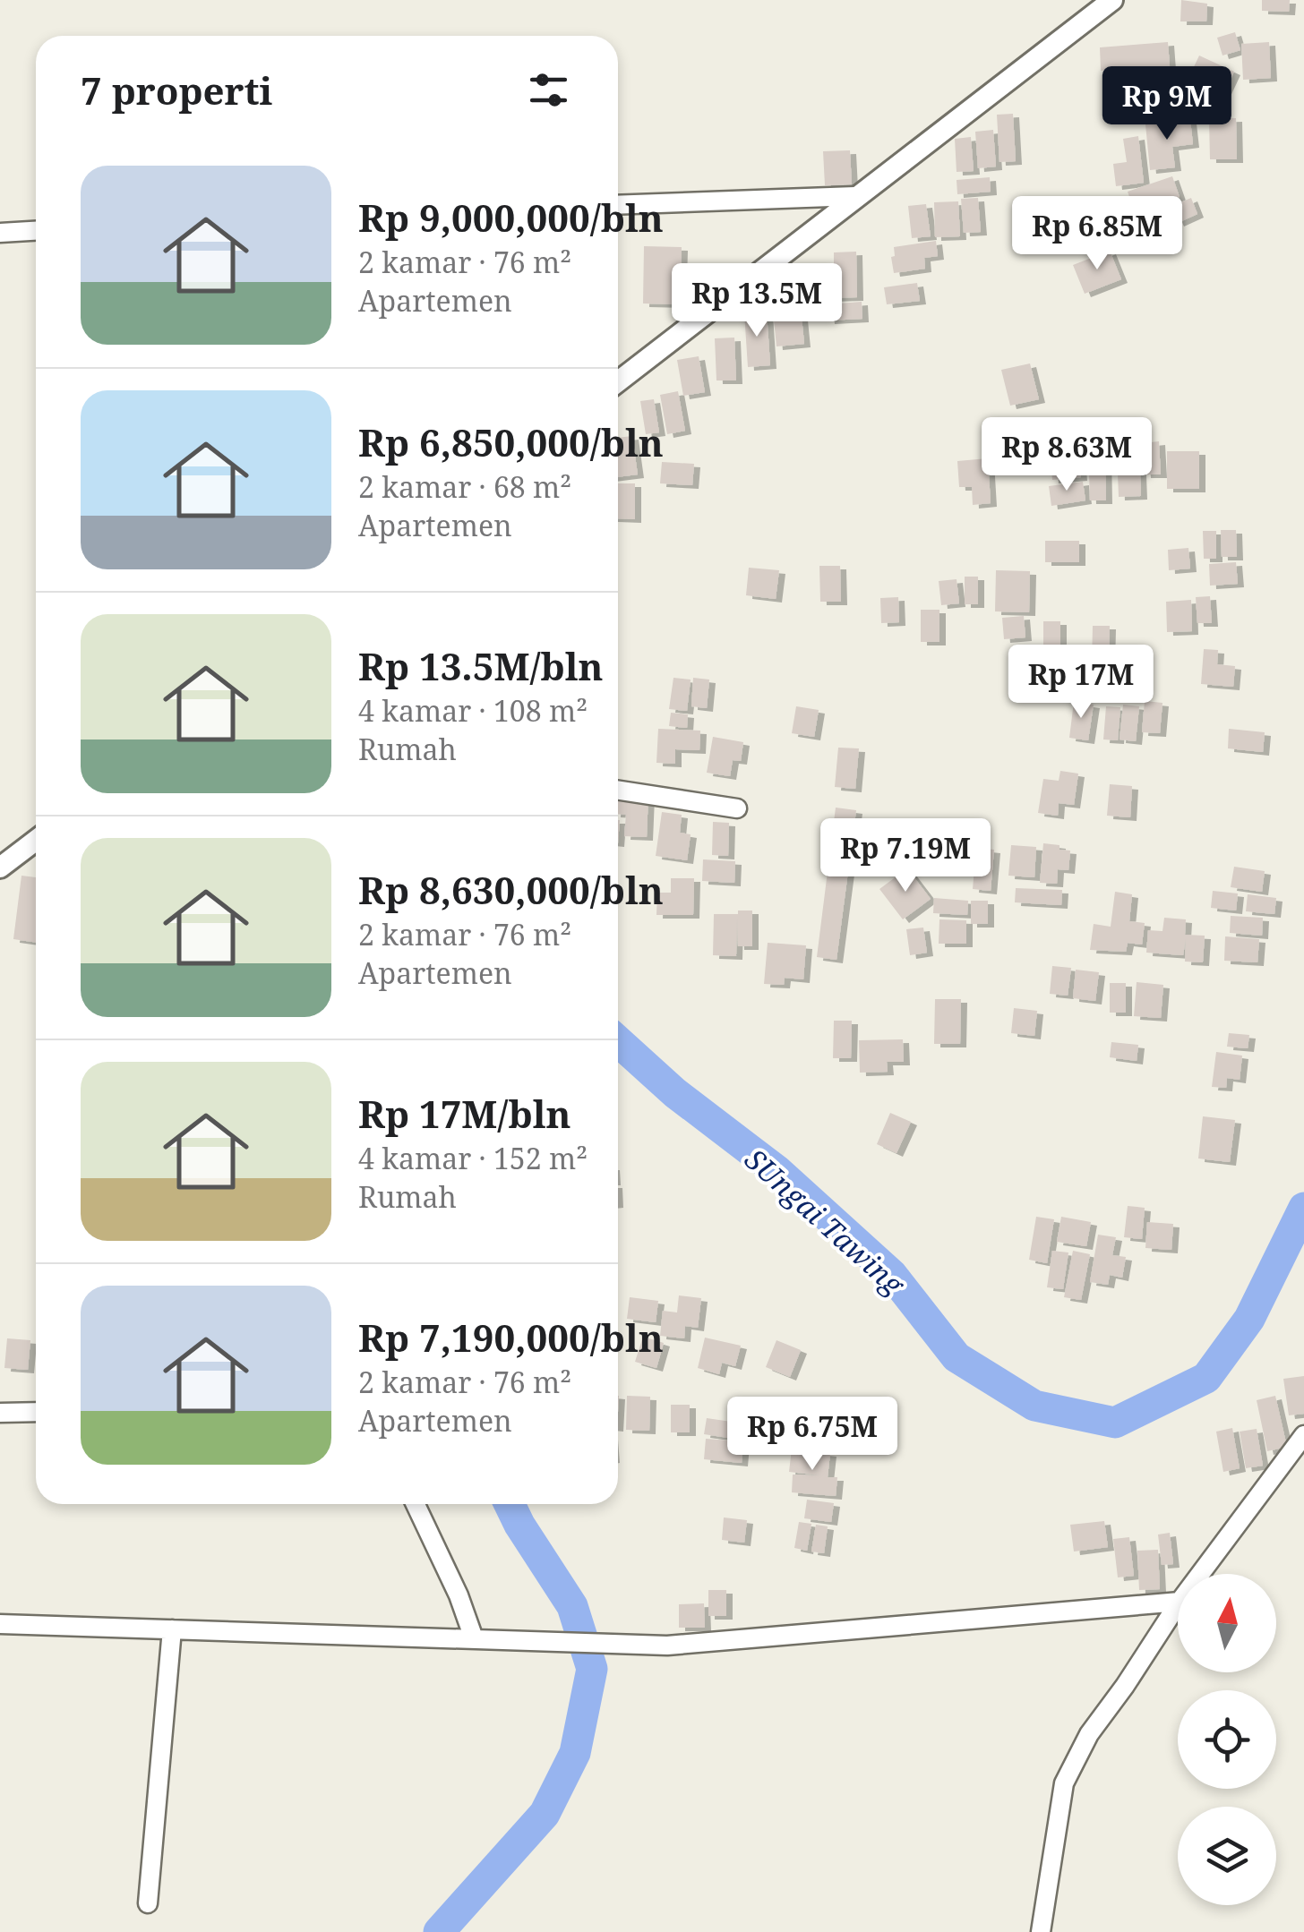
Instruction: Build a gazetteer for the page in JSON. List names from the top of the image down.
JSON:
{
  "water": ["SUngai Tawing"],
  "north": "top",
  "page": {
    "heading": "7 properti",
    "price": [
      "Rp 9M",
      "Rp 6.85M",
      "Rp 13.5M",
      "Rp 8.63M",
      "Rp 17M",
      "Rp 7.19M",
      "Rp 6.75M"
    ],
    "list": [
      {
        "name": "Rp 9,000,000/bln",
        "note": "2 kamar · 76 m² · Apartemen"
      },
      {
        "name": "Rp 6,850,000/bln",
        "note": "2 kamar · 68 m² · Apartemen"
      },
      {
        "name": "Rp 13.5M/bln",
        "note": "4 kamar · 108 m² · Rumah"
      },
      {
        "name": "Rp 8,630,000/bln",
        "note": "2 kamar · 76 m² · Apartemen"
      },
      {
        "name": "Rp 17M/bln",
        "note": "4 kamar · 152 m² · Rumah"
      },
      {
        "name": "Rp 7,190,000/bln",
        "note": "2 kamar · 76 m² · Apartemen"
      }
    ]
  }
}
